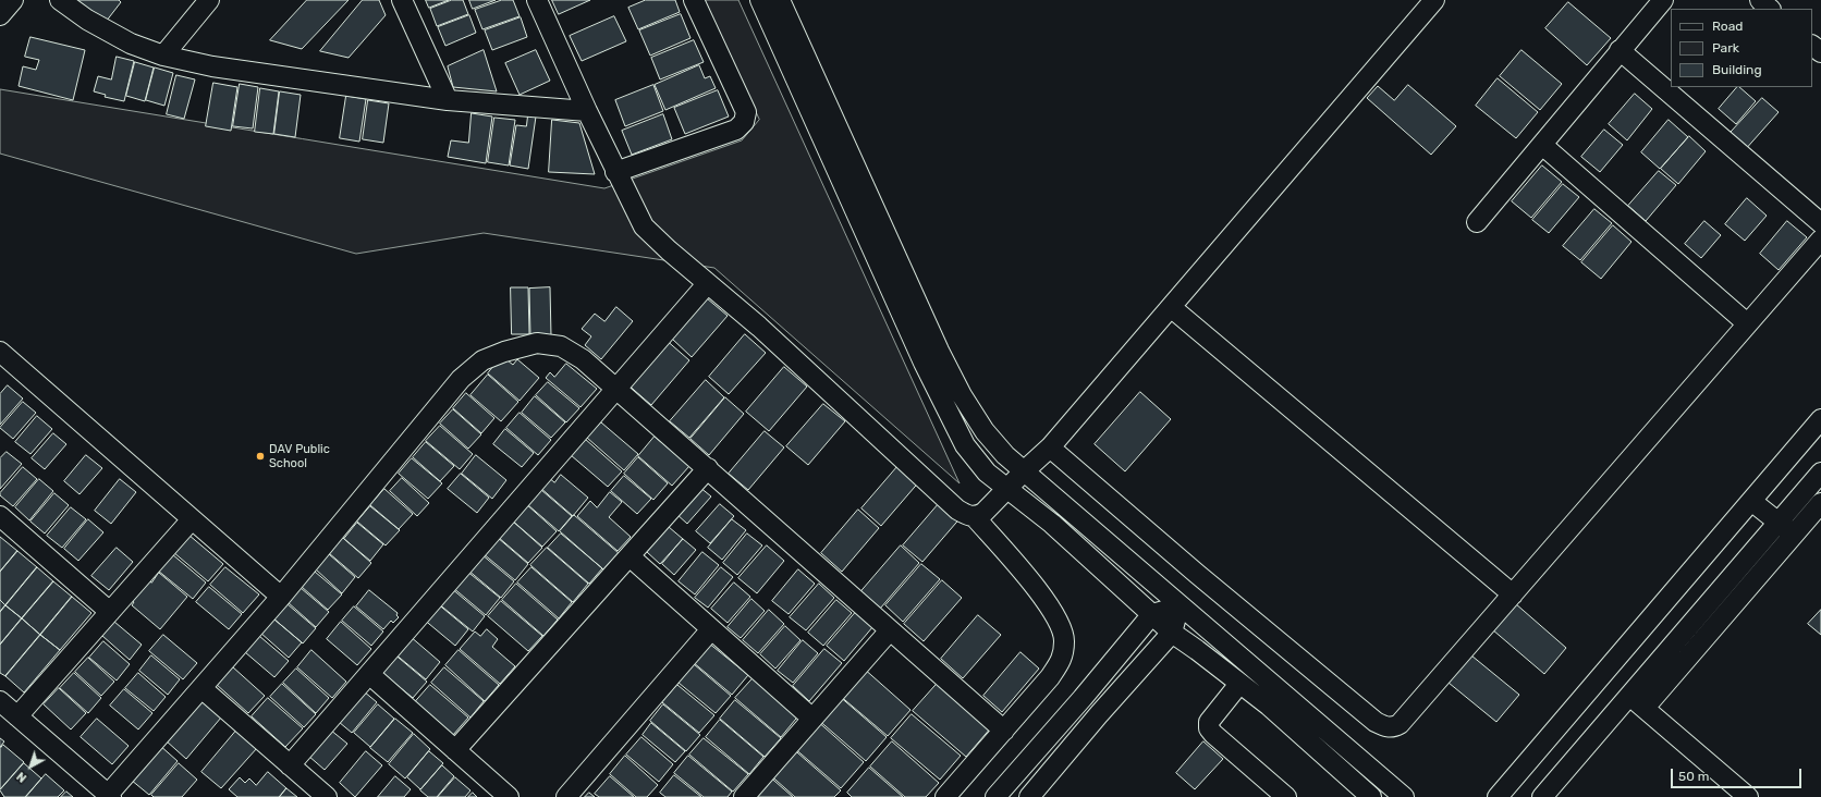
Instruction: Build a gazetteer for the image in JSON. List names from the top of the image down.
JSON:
{
  "places": ["DAV Public School"],
  "legend": ["Road", "Park", "Building"],
  "scale_bar": "50 m",
  "north": "bottom left"
}
